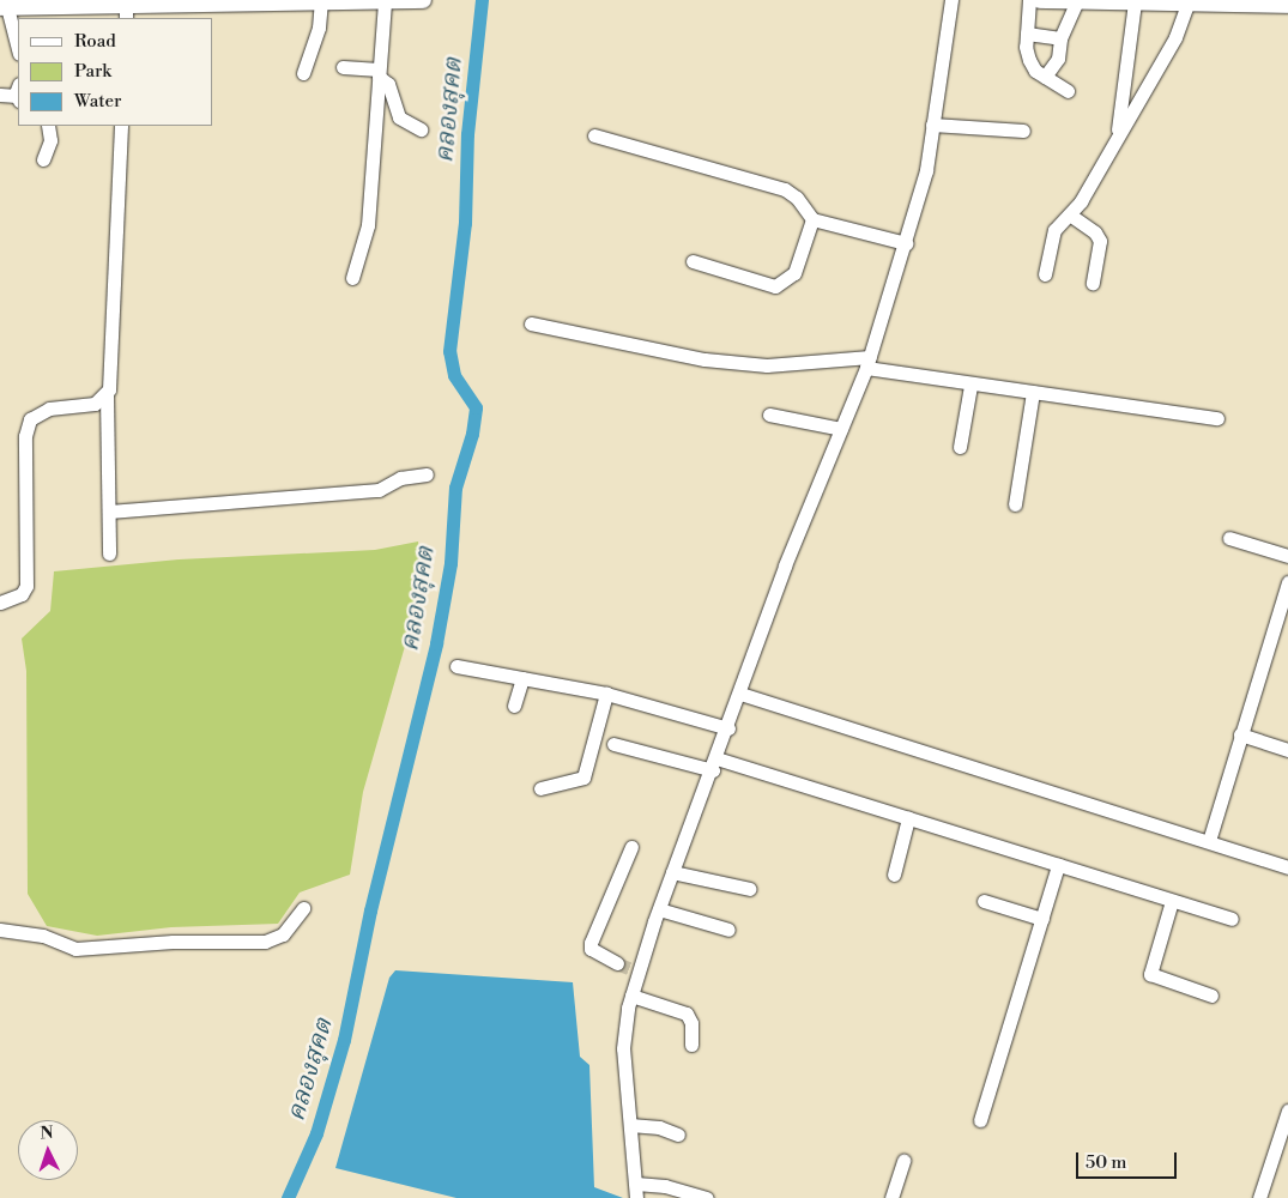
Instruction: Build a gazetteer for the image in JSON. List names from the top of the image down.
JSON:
{
  "water": ["คลองสุคต"],
  "legend": ["Road", "Park", "Water"],
  "scale_bar": "50 m",
  "north": "top"
}
